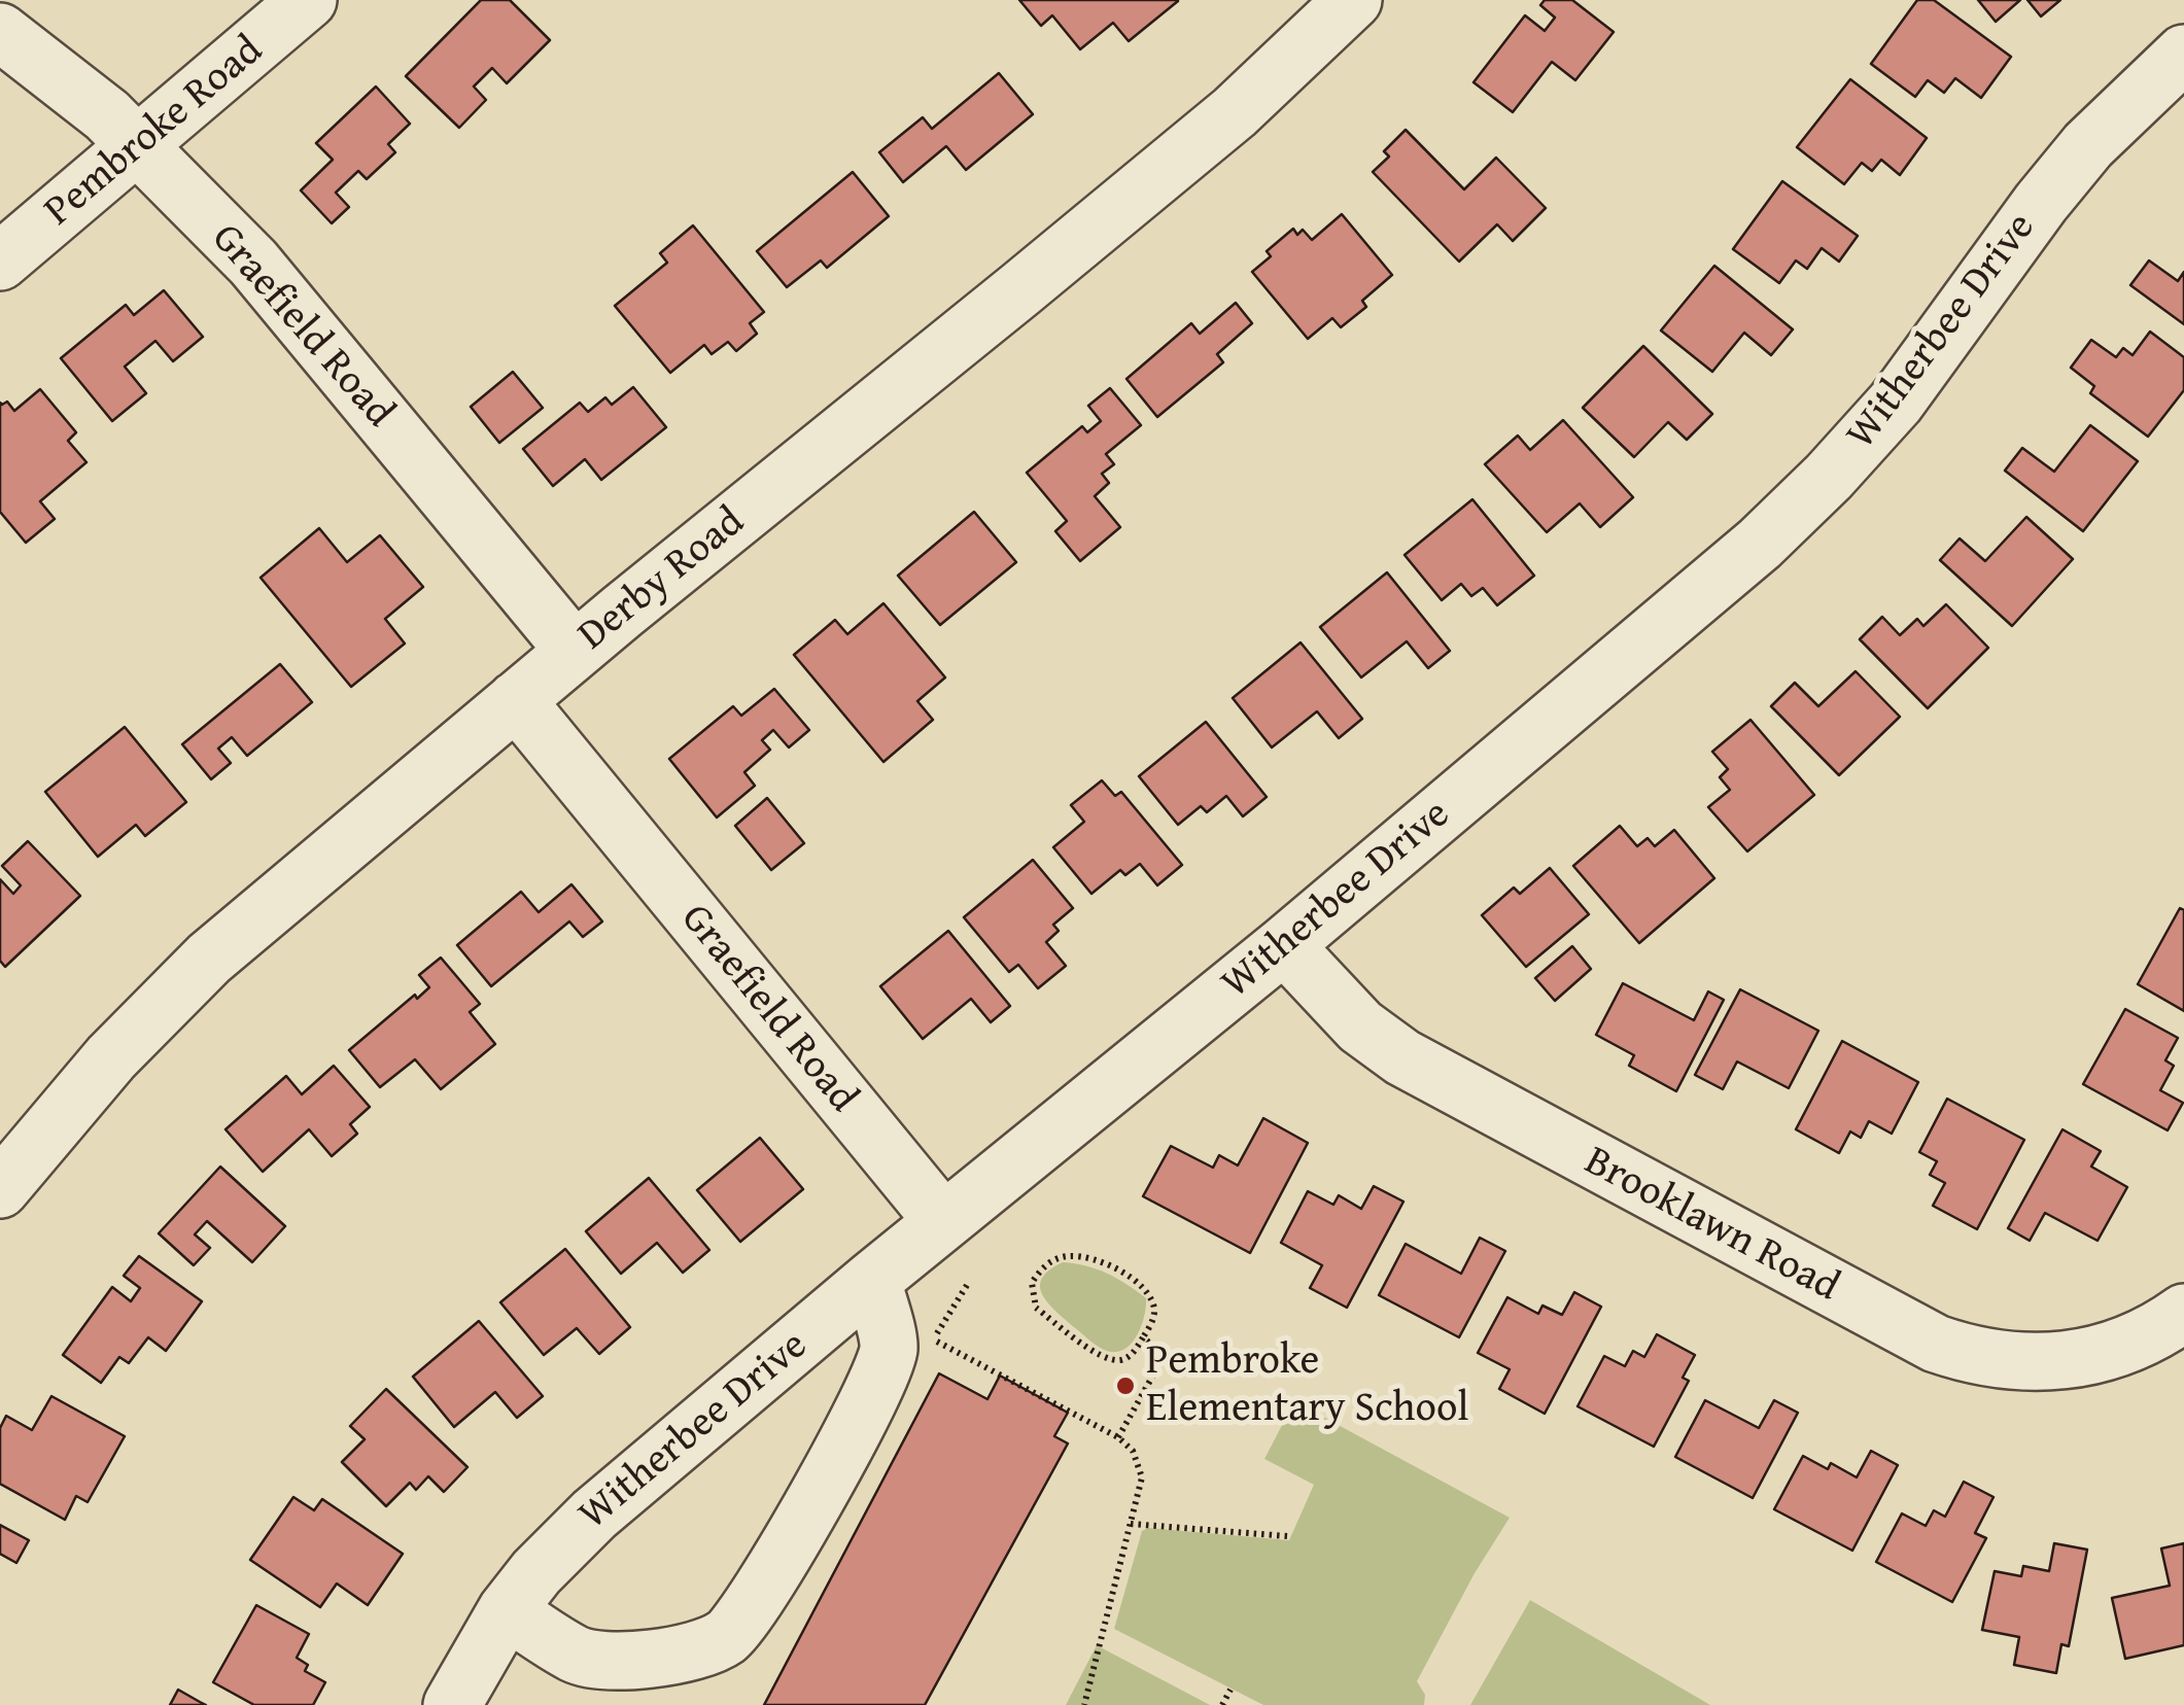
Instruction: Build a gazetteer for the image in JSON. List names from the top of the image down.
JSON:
{
  "streets": {
    "street": [
      "Pembroke Road",
      "Graefield Road",
      "Witherbee Drive",
      "Derby Road",
      "Brooklawn Road"
    ]
  },
  "crossings": [
    ["Pembroke Road", "Graefield Road"],
    ["Graefield Road", "Witherbee Drive"],
    ["Graefield Road", "Derby Road"],
    ["Witherbee Drive", "Brooklawn Road"]
  ],
  "places": ["Pembroke Elementary School"]
}
